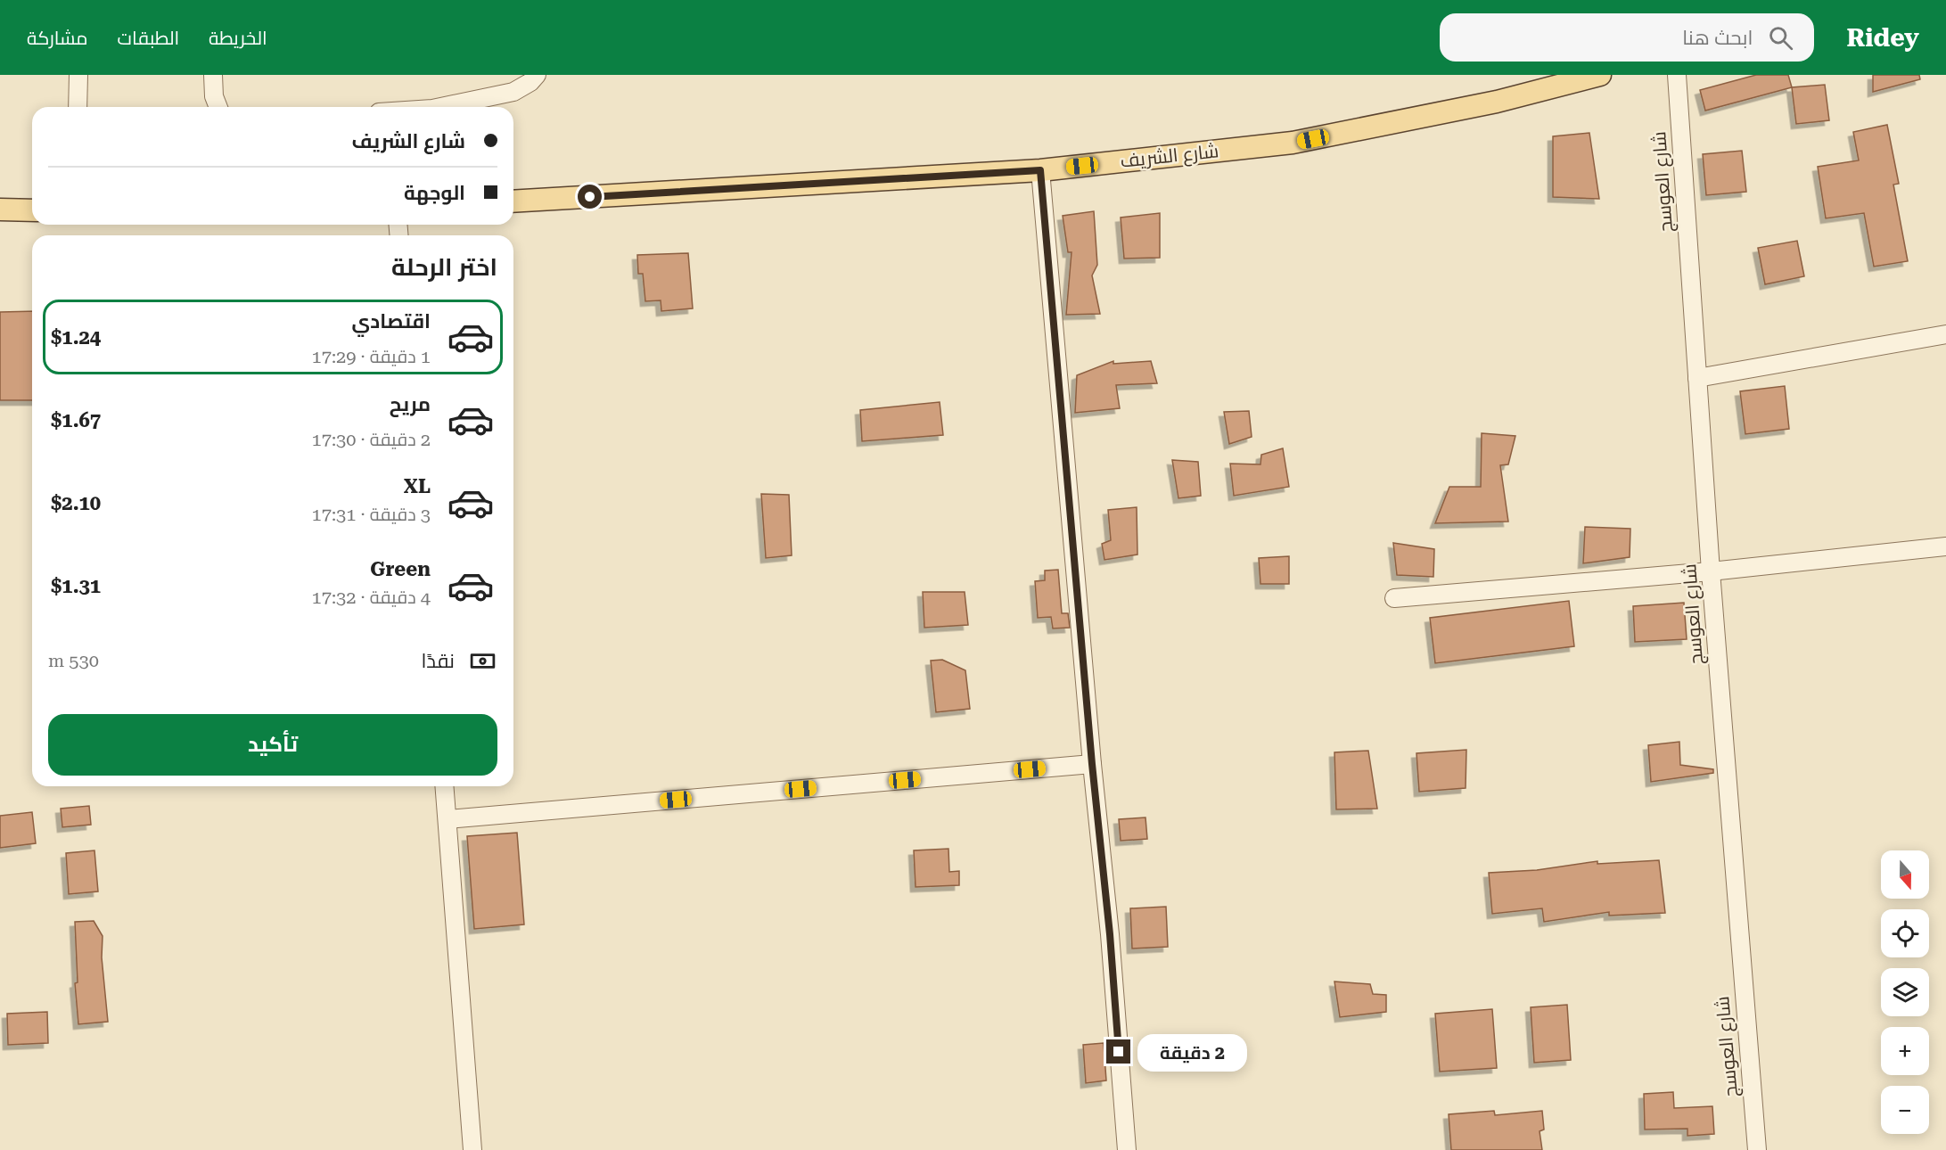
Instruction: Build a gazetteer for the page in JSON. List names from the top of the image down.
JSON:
{
  "streets": {
    "main road": ["شارع الشريف"],
    "street": ["شارع العوسج"]
  },
  "north": "bottom",
  "page": {
    "header": "Ridey",
    "search": "ابحث هنا",
    "nav": ["الخريطة", "الطبقات", "مشاركة"],
    "banner": ["شارع الشريف", "الوجهة"],
    "heading": "اختر الرحلة",
    "list": [
      {
        "name": "اقتصادي",
        "note": "1 دقيقة · 17:29",
        "value": "$1.24"
      },
      {
        "name": "مريح",
        "note": "2 دقيقة · 17:30",
        "value": "$1.67"
      },
      {
        "name": "XL",
        "note": "3 دقيقة · 17:31",
        "value": "$2.10"
      },
      {
        "name": "Green",
        "note": "4 دقيقة · 17:32",
        "value": "$1.31"
      }
    ],
    "pay": ["نقدًا", "530 m"],
    "buttons": "تأكيد",
    "map_buttons": ["+", "−"],
    "bubble": "2 دقيقة"
  }
}
